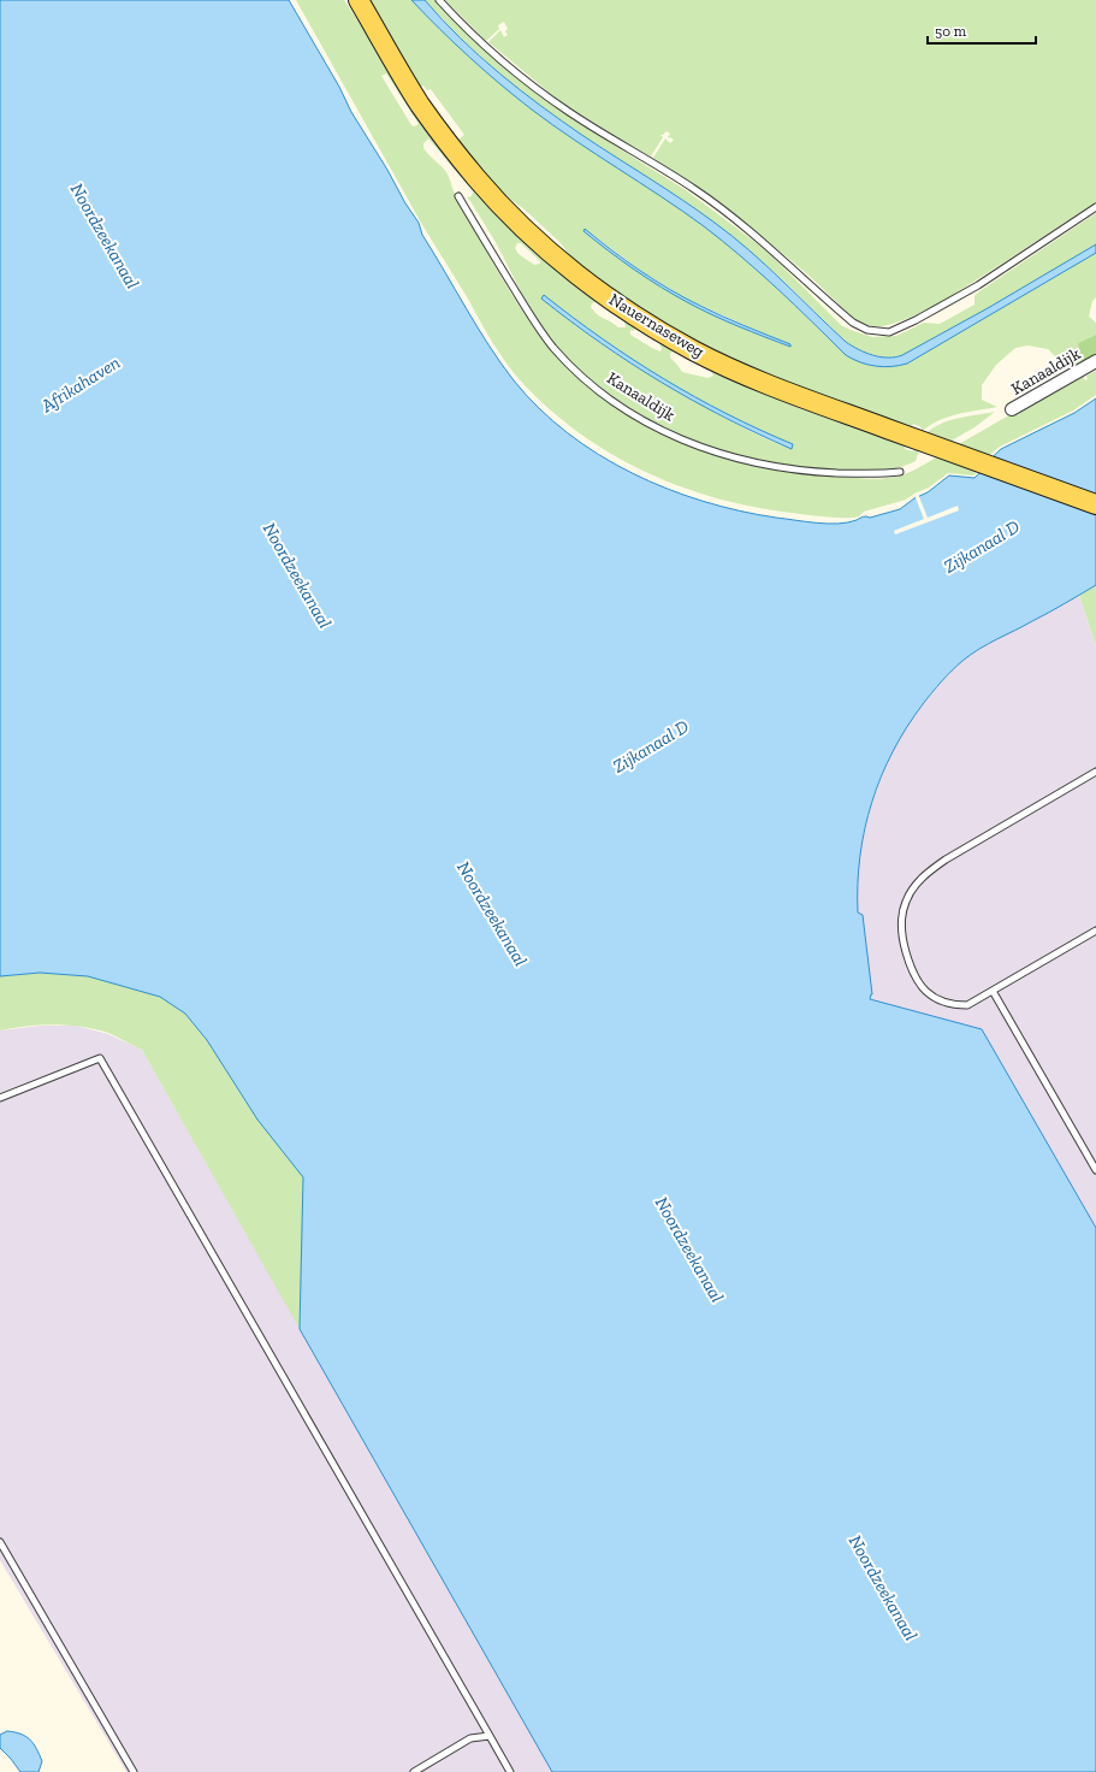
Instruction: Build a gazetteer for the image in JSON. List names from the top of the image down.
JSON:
{
  "streets": {
    "main road": ["Nauernaseweg"],
    "street": ["Kanaaldijk"]
  },
  "water": ["Noordzeekanaal", "Afrikahaven", "Zijkanaal D"],
  "scale_bar": "50 m"
}
